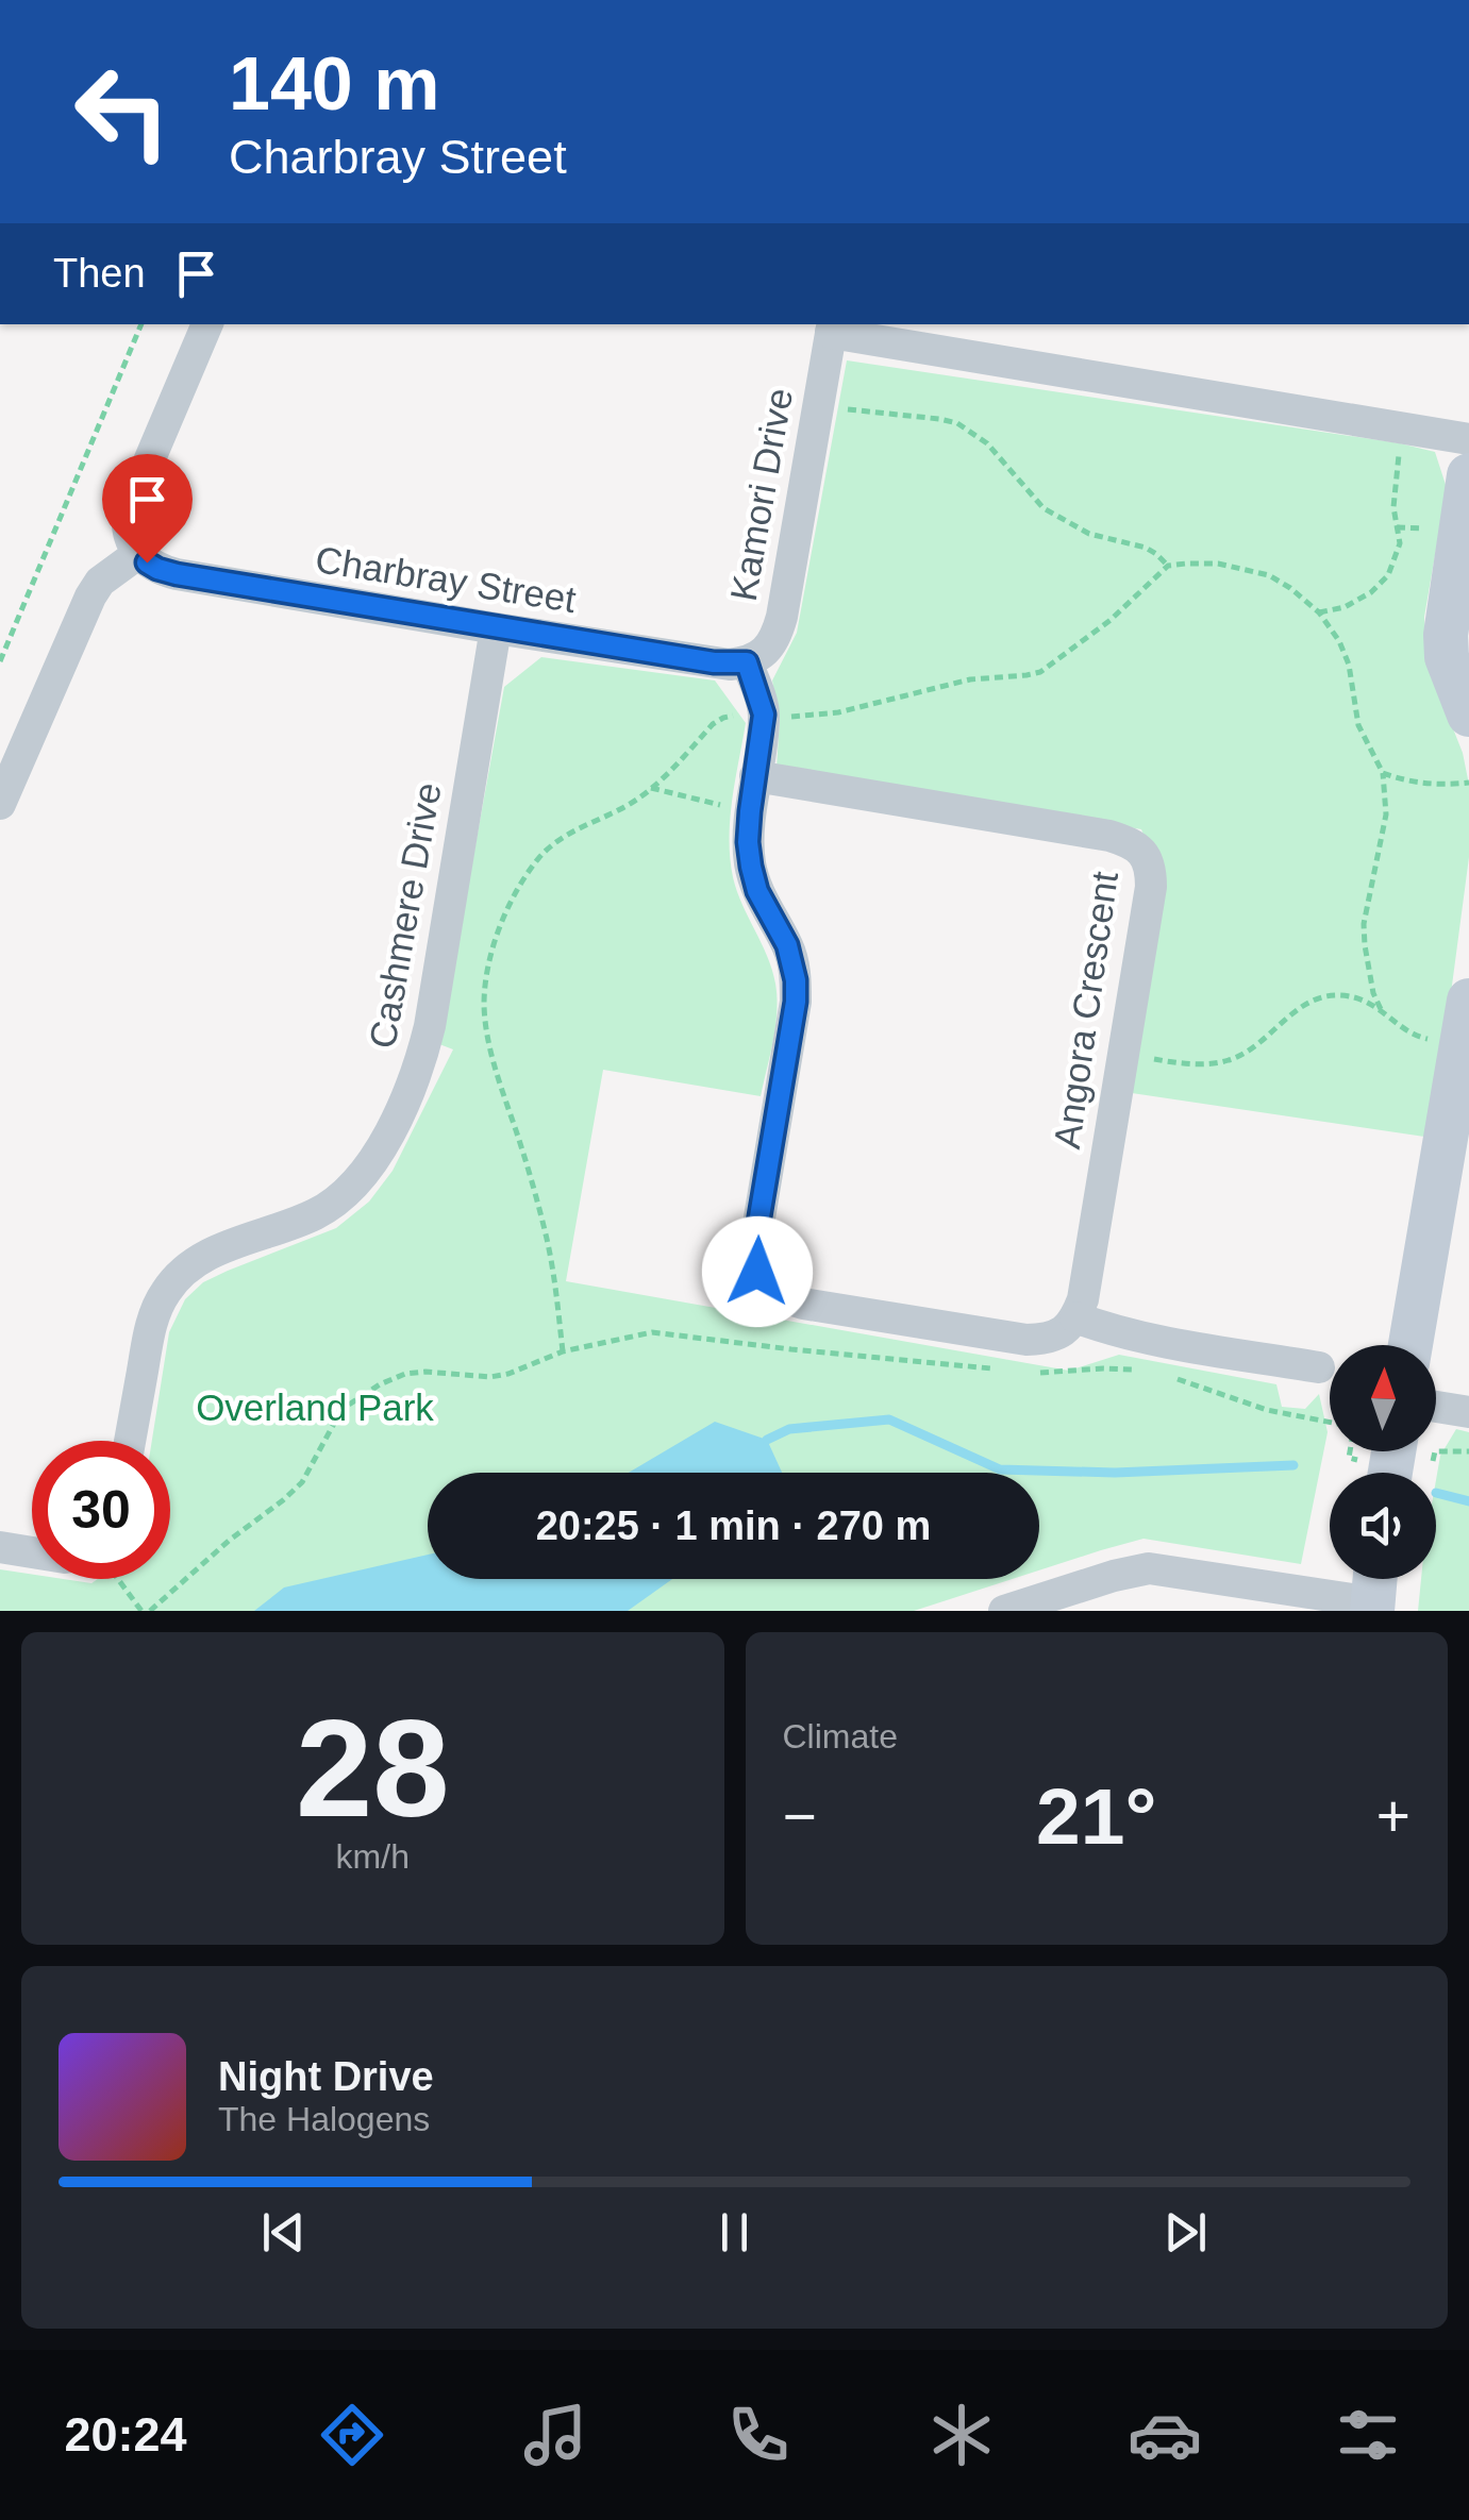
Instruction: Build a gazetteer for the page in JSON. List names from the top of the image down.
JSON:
{
  "streets": {
    "street": [
      "Kamori Drive",
      "Charbray Street",
      "Cashmere Drive",
      "Angora Crescent"
    ]
  },
  "crossings": [
    ["Kamori Drive", "Charbray Street"],
    ["Charbray Street", "Cashmere Drive"]
  ],
  "parks": ["Overland Park"],
  "north": "top",
  "page": {
    "turn": ["140 m", "Charbray Street"],
    "then": "Then",
    "limit": "30",
    "trip": "20:25 · 1 min · 270 m",
    "tile": [
      ["28", "km/h"],
      "Climate"
    ],
    "heat": ["−", "21°", "+"],
    "song": ["Night Drive", "The Halogens"],
    "tabs": "20:24"
  }
}
